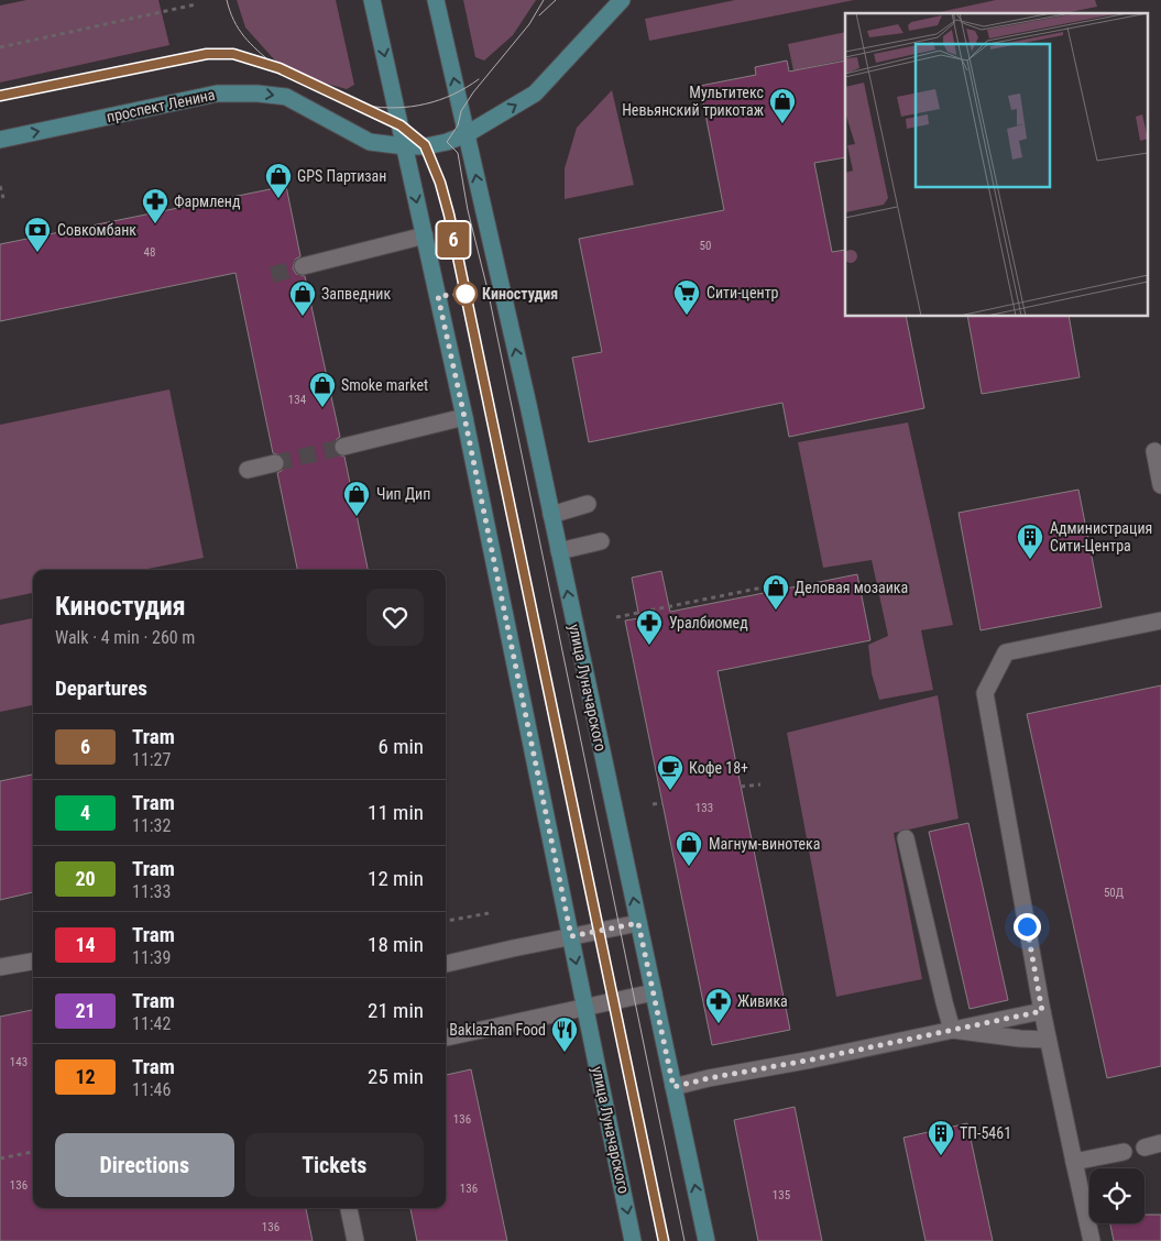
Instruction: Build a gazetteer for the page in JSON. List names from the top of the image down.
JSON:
{
  "streets": {
    "main road": ["проспект Ленина", "улица Луначарского"]
  },
  "crossings": [
    ["проспект Ленина", "улица Луначарского"]
  ],
  "one_way": ["проспект Ленина"],
  "places": {
    "shop": [
      "Мультитекс Невьянский трикотаж",
      "GPS Партизан",
      "Запведник",
      "Smoke market",
      "Чип Дип",
      "Деловая мозаика",
      "Магнум-винотека"
    ],
    "pharmacy": ["Фармленд", "Уралбиомед", "Живика"],
    "bank": ["Совкомбанк"],
    "other": ["Киностудия"],
    "supermarket": ["Сити-центр"],
    "building": ["Администрация Сити-Центра", "ТП-5461"],
    "cafe": ["Кофе 18+"],
    "restaurant": ["Baklazhan Food"]
  },
  "lines": ["tram line 6"],
  "house_numbers": [
    "50",
    "48",
    "134",
    "133",
    "50Д",
    "143",
    "136",
    "136",
    "136",
    "135",
    "136"
  ],
  "page": {
    "on_map": "6",
    "heading": [
      ["Киностудия", "Walk · 4 min · 260 m"],
      "Departures"
    ],
    "list": [
      {
        "mark": "6",
        "name": "Tram",
        "note": "11:27",
        "value": "6 min"
      },
      {
        "mark": "4",
        "name": "Tram",
        "note": "11:32",
        "value": "11 min"
      },
      {
        "mark": "20",
        "name": "Tram",
        "note": "11:33",
        "value": "12 min"
      },
      {
        "mark": "14",
        "name": "Tram",
        "note": "11:39",
        "value": "18 min"
      },
      {
        "mark": "21",
        "name": "Tram",
        "note": "11:42",
        "value": "21 min"
      },
      {
        "mark": "12",
        "name": "Tram",
        "note": "11:46",
        "value": "25 min"
      }
    ],
    "buttons": ["Directions", "Tickets"]
  }
}
